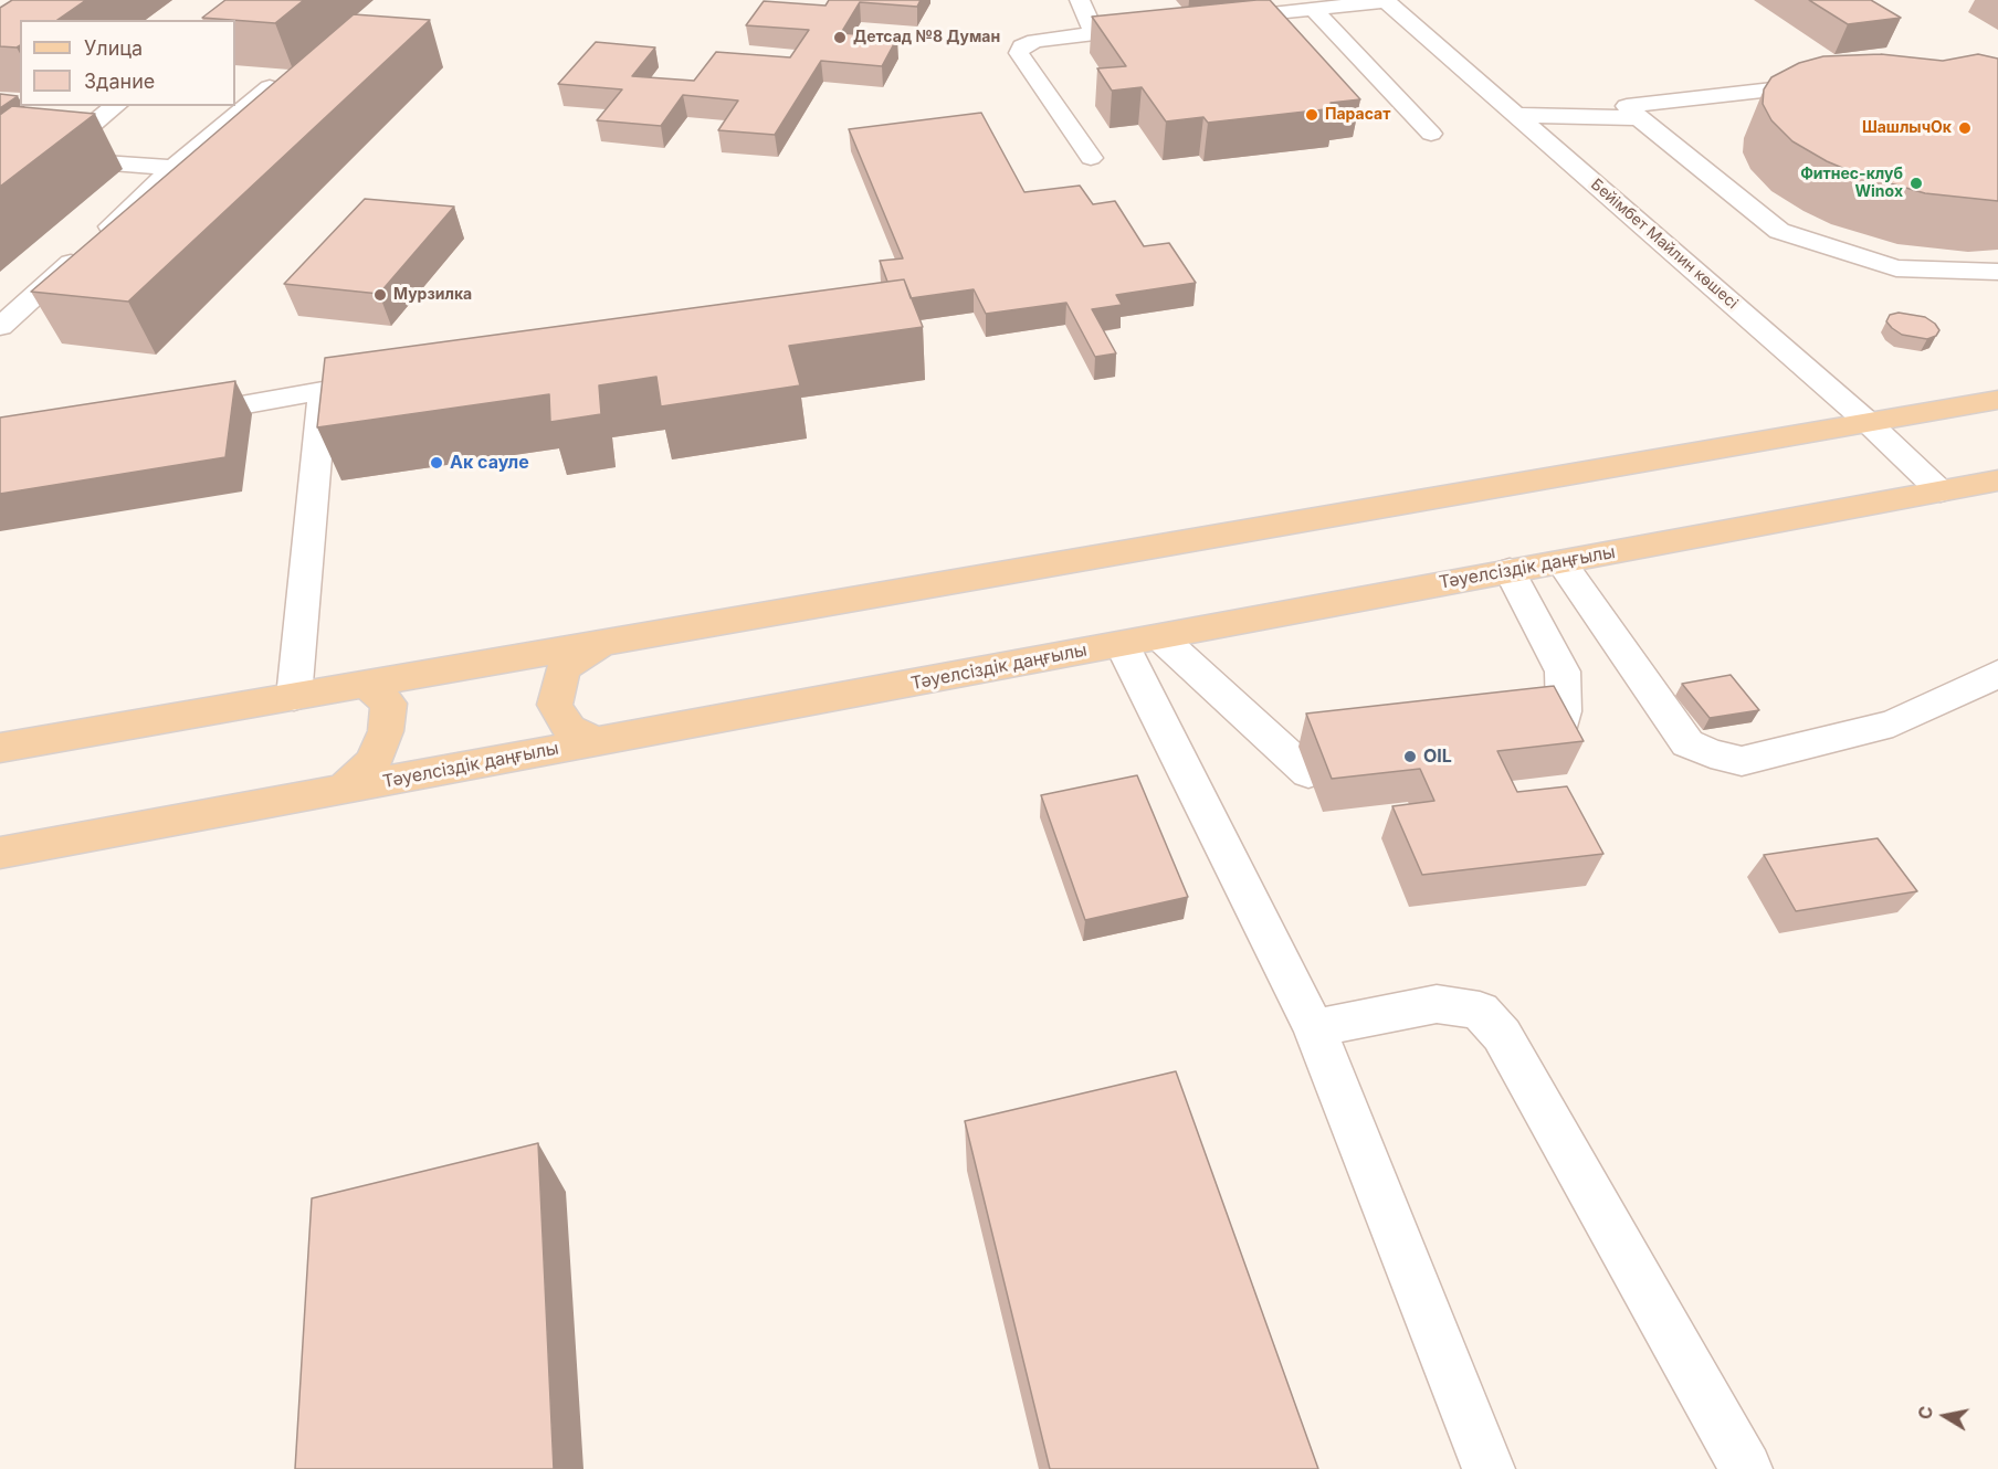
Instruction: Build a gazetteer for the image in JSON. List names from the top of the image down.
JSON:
{
  "streets": {
    "main road": ["Тәуелсіздік даңғылы"],
    "street": ["Бейімбет Майлин көшесі"]
  },
  "crossings": [
    ["Бейімбет Майлин көшесі", "Тәуелсіздік даңғылы"]
  ],
  "places": [
    "Детсад №8 Думан",
    "Парасат",
    "ШашлычОк",
    "Фитнес-клуб Winox",
    "Мурзилка",
    "Ак сауле",
    "OIL"
  ],
  "legend": ["Улица", "Здание"],
  "north": "left"
}
